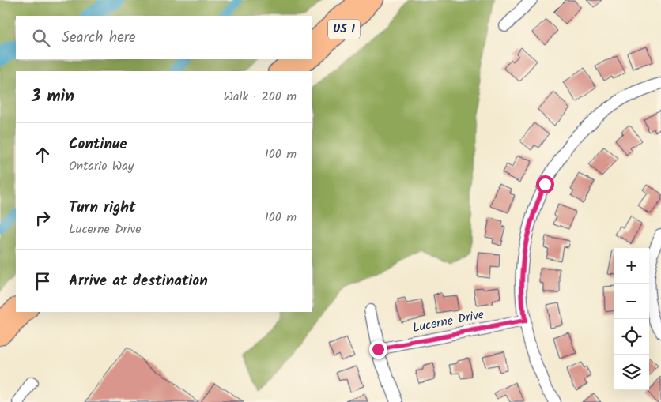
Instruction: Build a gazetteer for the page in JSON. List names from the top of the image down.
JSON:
{
  "streets": {
    "highway": ["US 1"],
    "street": ["Lucerne Drive"]
  },
  "page": {
    "search": "Search here",
    "heading": ["3 min", "Walk · 200 m"],
    "list": [
      ["Continue", "Ontario Way", "100 m"],
      ["Turn right", "Lucerne Drive", "100 m"],
      "Arrive at destination"
    ],
    "map_buttons": ["+", "−"]
  }
}
